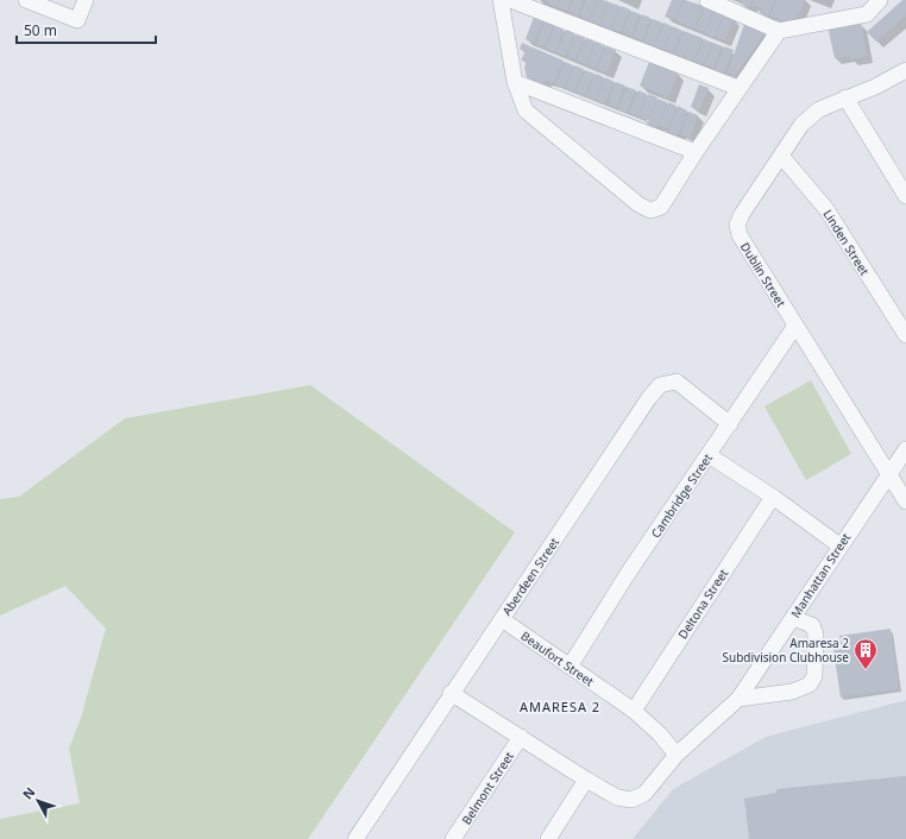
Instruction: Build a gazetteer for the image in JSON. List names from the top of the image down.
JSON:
{
  "streets": {
    "street": [
      "Linden Street",
      "Dublin Street",
      "Cambridge Street",
      "Manhattan Street",
      "Aberdeen Street",
      "Deltona Street",
      "Beaufort Street",
      "Belmont Street"
    ]
  },
  "crossings": [
    ["Linden Street", "Dublin Street"],
    ["Dublin Street", "Cambridge Street"],
    ["Dublin Street", "Manhattan Street"],
    ["Cambridge Street", "Aberdeen Street"],
    ["Cambridge Street", "Beaufort Street"],
    ["Manhattan Street", "Beaufort Street"],
    ["Aberdeen Street", "Beaufort Street"],
    ["Deltona Street", "Beaufort Street"]
  ],
  "districts": ["AMARESA 2"],
  "places": {
    "building": ["Amaresa 2 Subdivision Clubhouse"]
  },
  "scale_bar": "50 m",
  "north": "top left"
}
